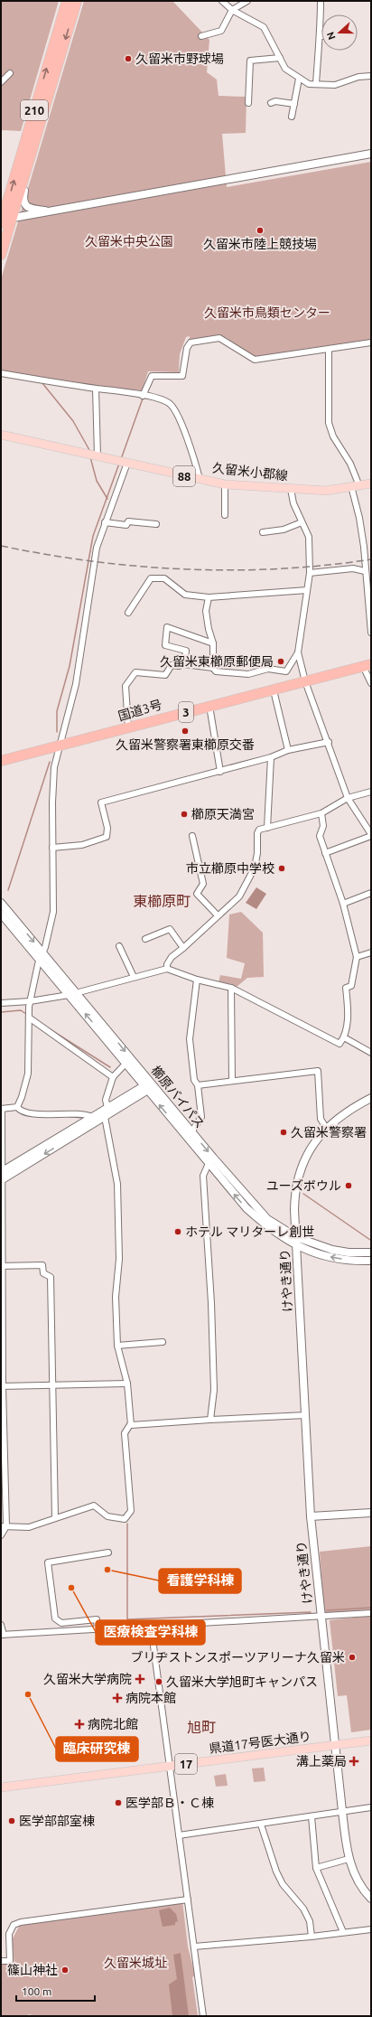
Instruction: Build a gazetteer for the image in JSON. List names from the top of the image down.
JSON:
{
  "streets": {
    "highway": ["210", "国道3号", "3"],
    "main road": [
      "久留米小郡線",
      "88",
      "県道17号医大通り",
      "17"
    ],
    "street": ["櫛原バイパス", "けやき通り"]
  },
  "crossings": [
    ["櫛原バイパス", "けやき通り"],
    ["けやき通り", "県道17号医大通り"]
  ],
  "districts": ["東櫛原町", "旭町"],
  "parks": ["久留米中央公園", "久留米市鳥類センター", "久留米城址"],
  "places": {
    "other": [
      "久留米市野球場",
      "久留米市陸上競技場",
      "久留米東櫛原郵便局",
      "久留米警察署東櫛原交番",
      "櫛原天満宮",
      "市立櫛原中学校",
      "久留米警察署",
      "ユーズボウル",
      "ホテル マリターレ創世",
      "看護学科棟",
      "医療検査学科棟",
      "ブリヂストンスポーツアリーナ久留米",
      "久留米大学旭町キャンパス",
      "臨床研究棟",
      "医学部Ｂ・Ｃ棟",
      "医学部部室棟",
      "篠山神社"
    ],
    "health": [
      "久留米大学病院",
      "病院本館",
      "病院北館",
      "溝上薬局"
    ]
  },
  "scale_bar": "100 m",
  "north": "left"
}
